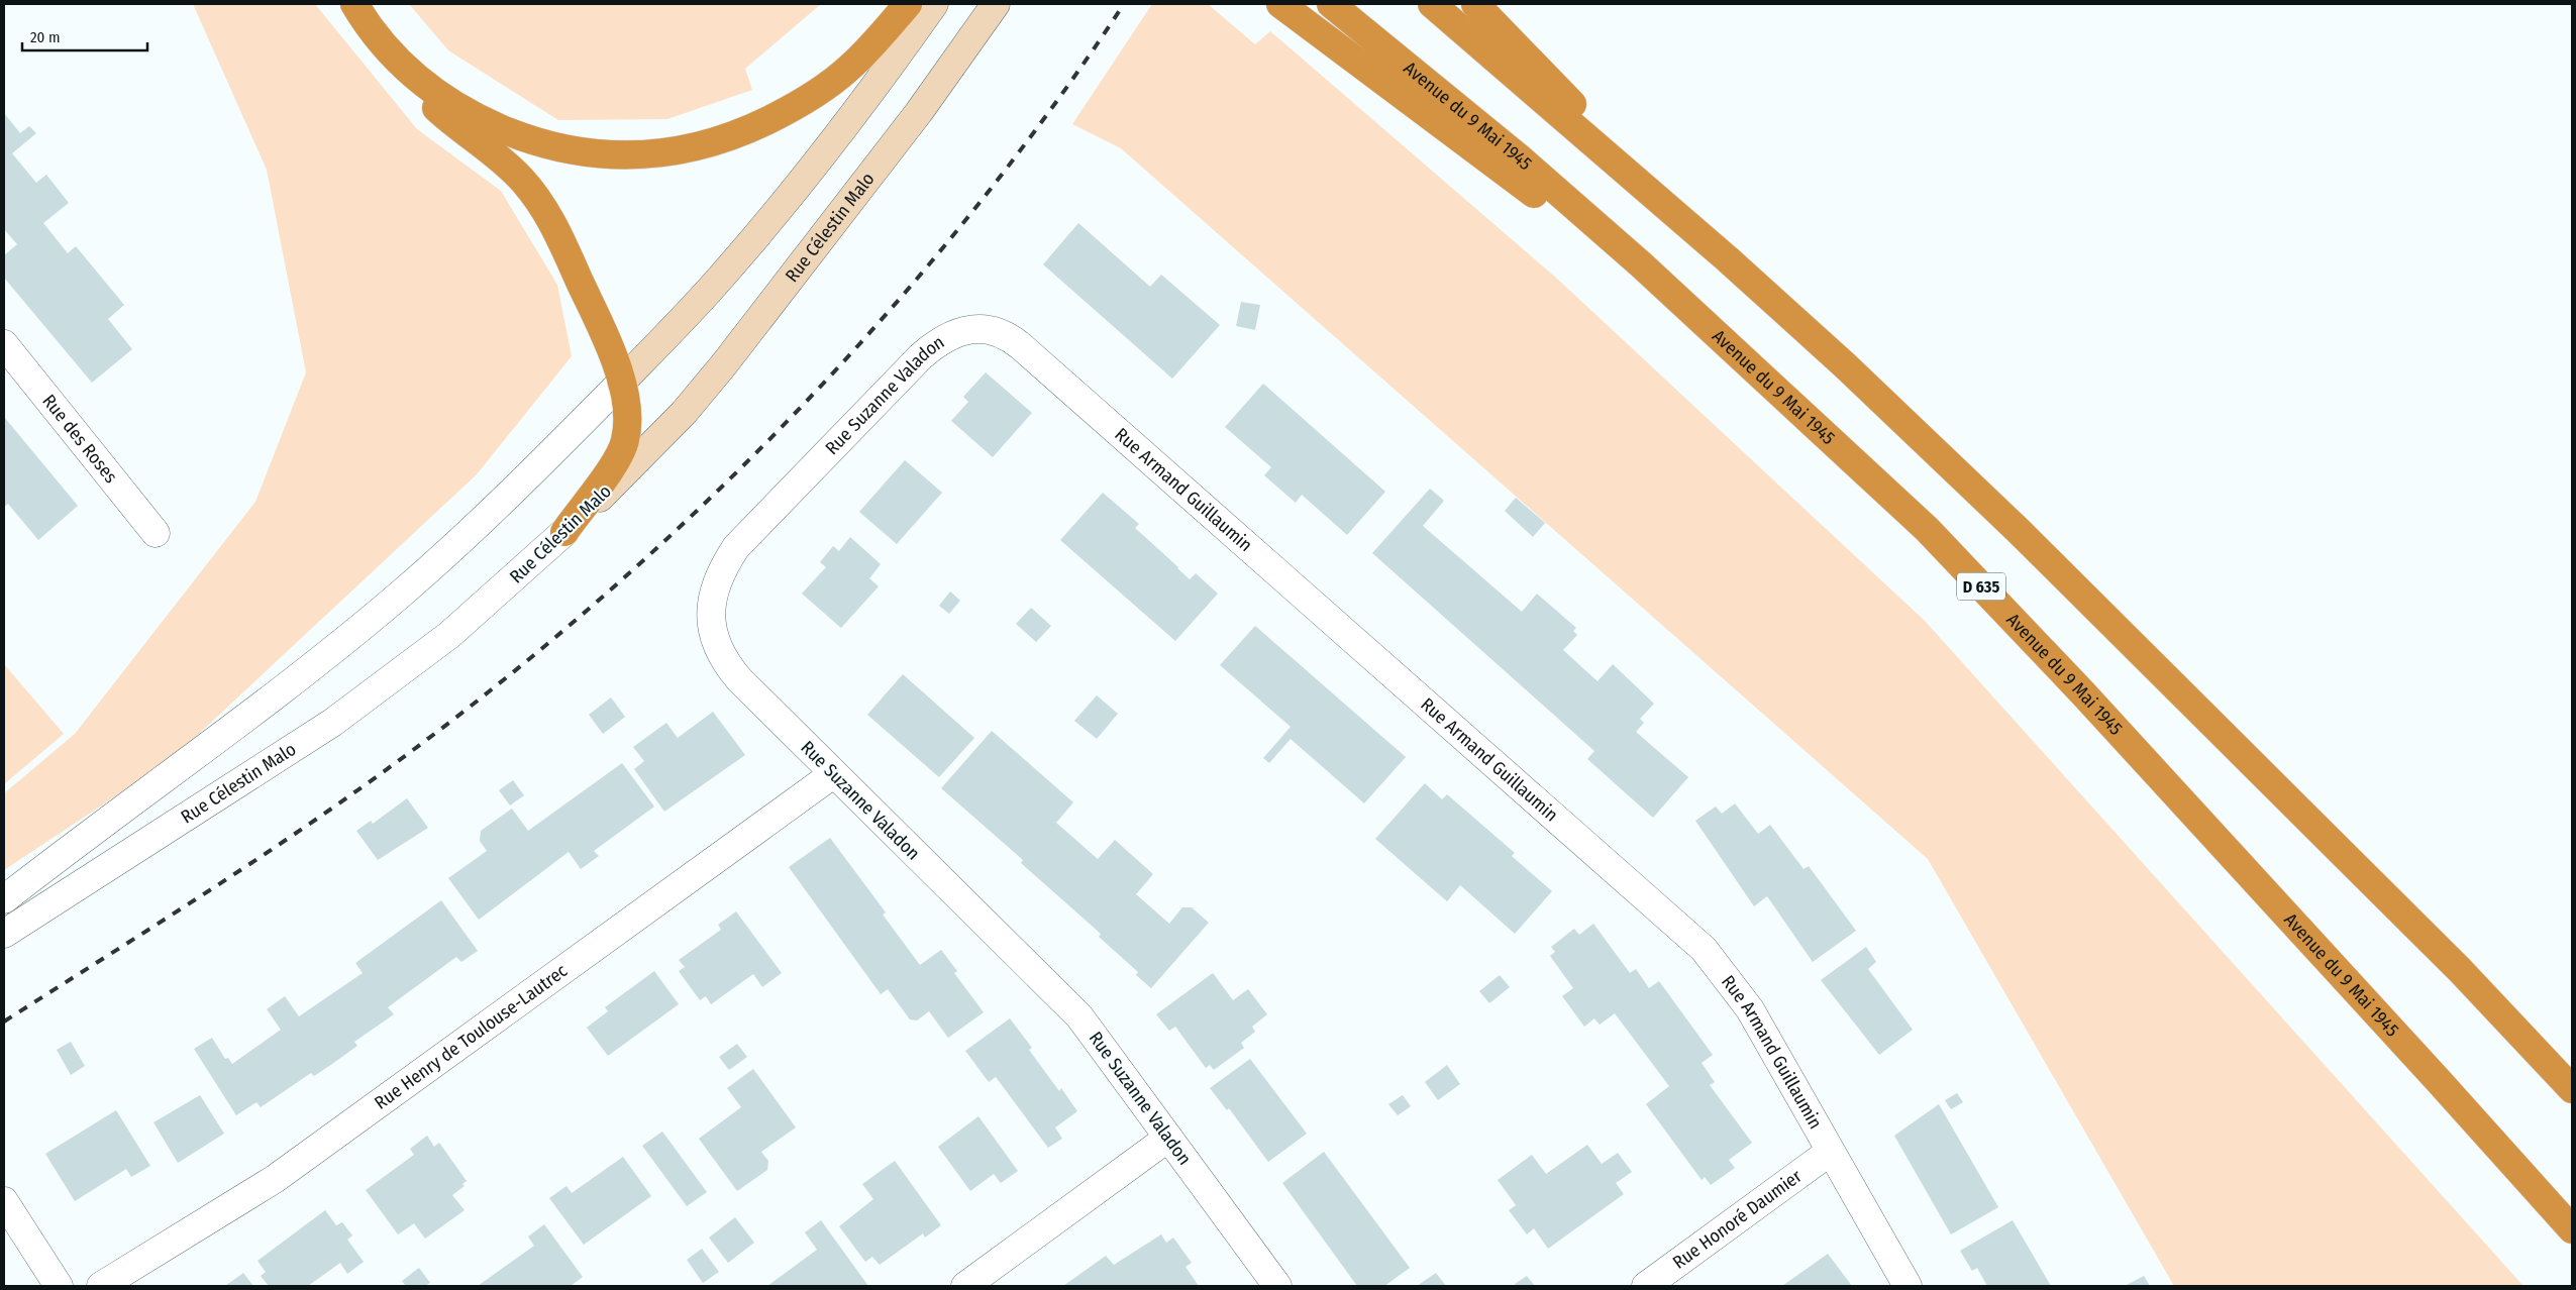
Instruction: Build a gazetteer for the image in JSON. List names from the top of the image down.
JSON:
{
  "streets": {
    "highway": ["Avenue du 9 Mai 1945", "D 635"],
    "main road": ["Rue Célestin Malo"],
    "street": [
      "Rue Suzanne Valadon",
      "Rue des Roses",
      "Rue Armand Guillaumin",
      "Rue Henry de Toulouse-Lautrec",
      "Rue Honoré Daumier"
    ]
  },
  "crossings": [
    ["Rue Suzanne Valadon", "Rue Armand Guillaumin"],
    ["Rue Suzanne Valadon", "Rue Henry de Toulouse-Lautrec"],
    ["Rue Armand Guillaumin", "Rue Honoré Daumier"]
  ],
  "scale_bar": "20 m"
}
